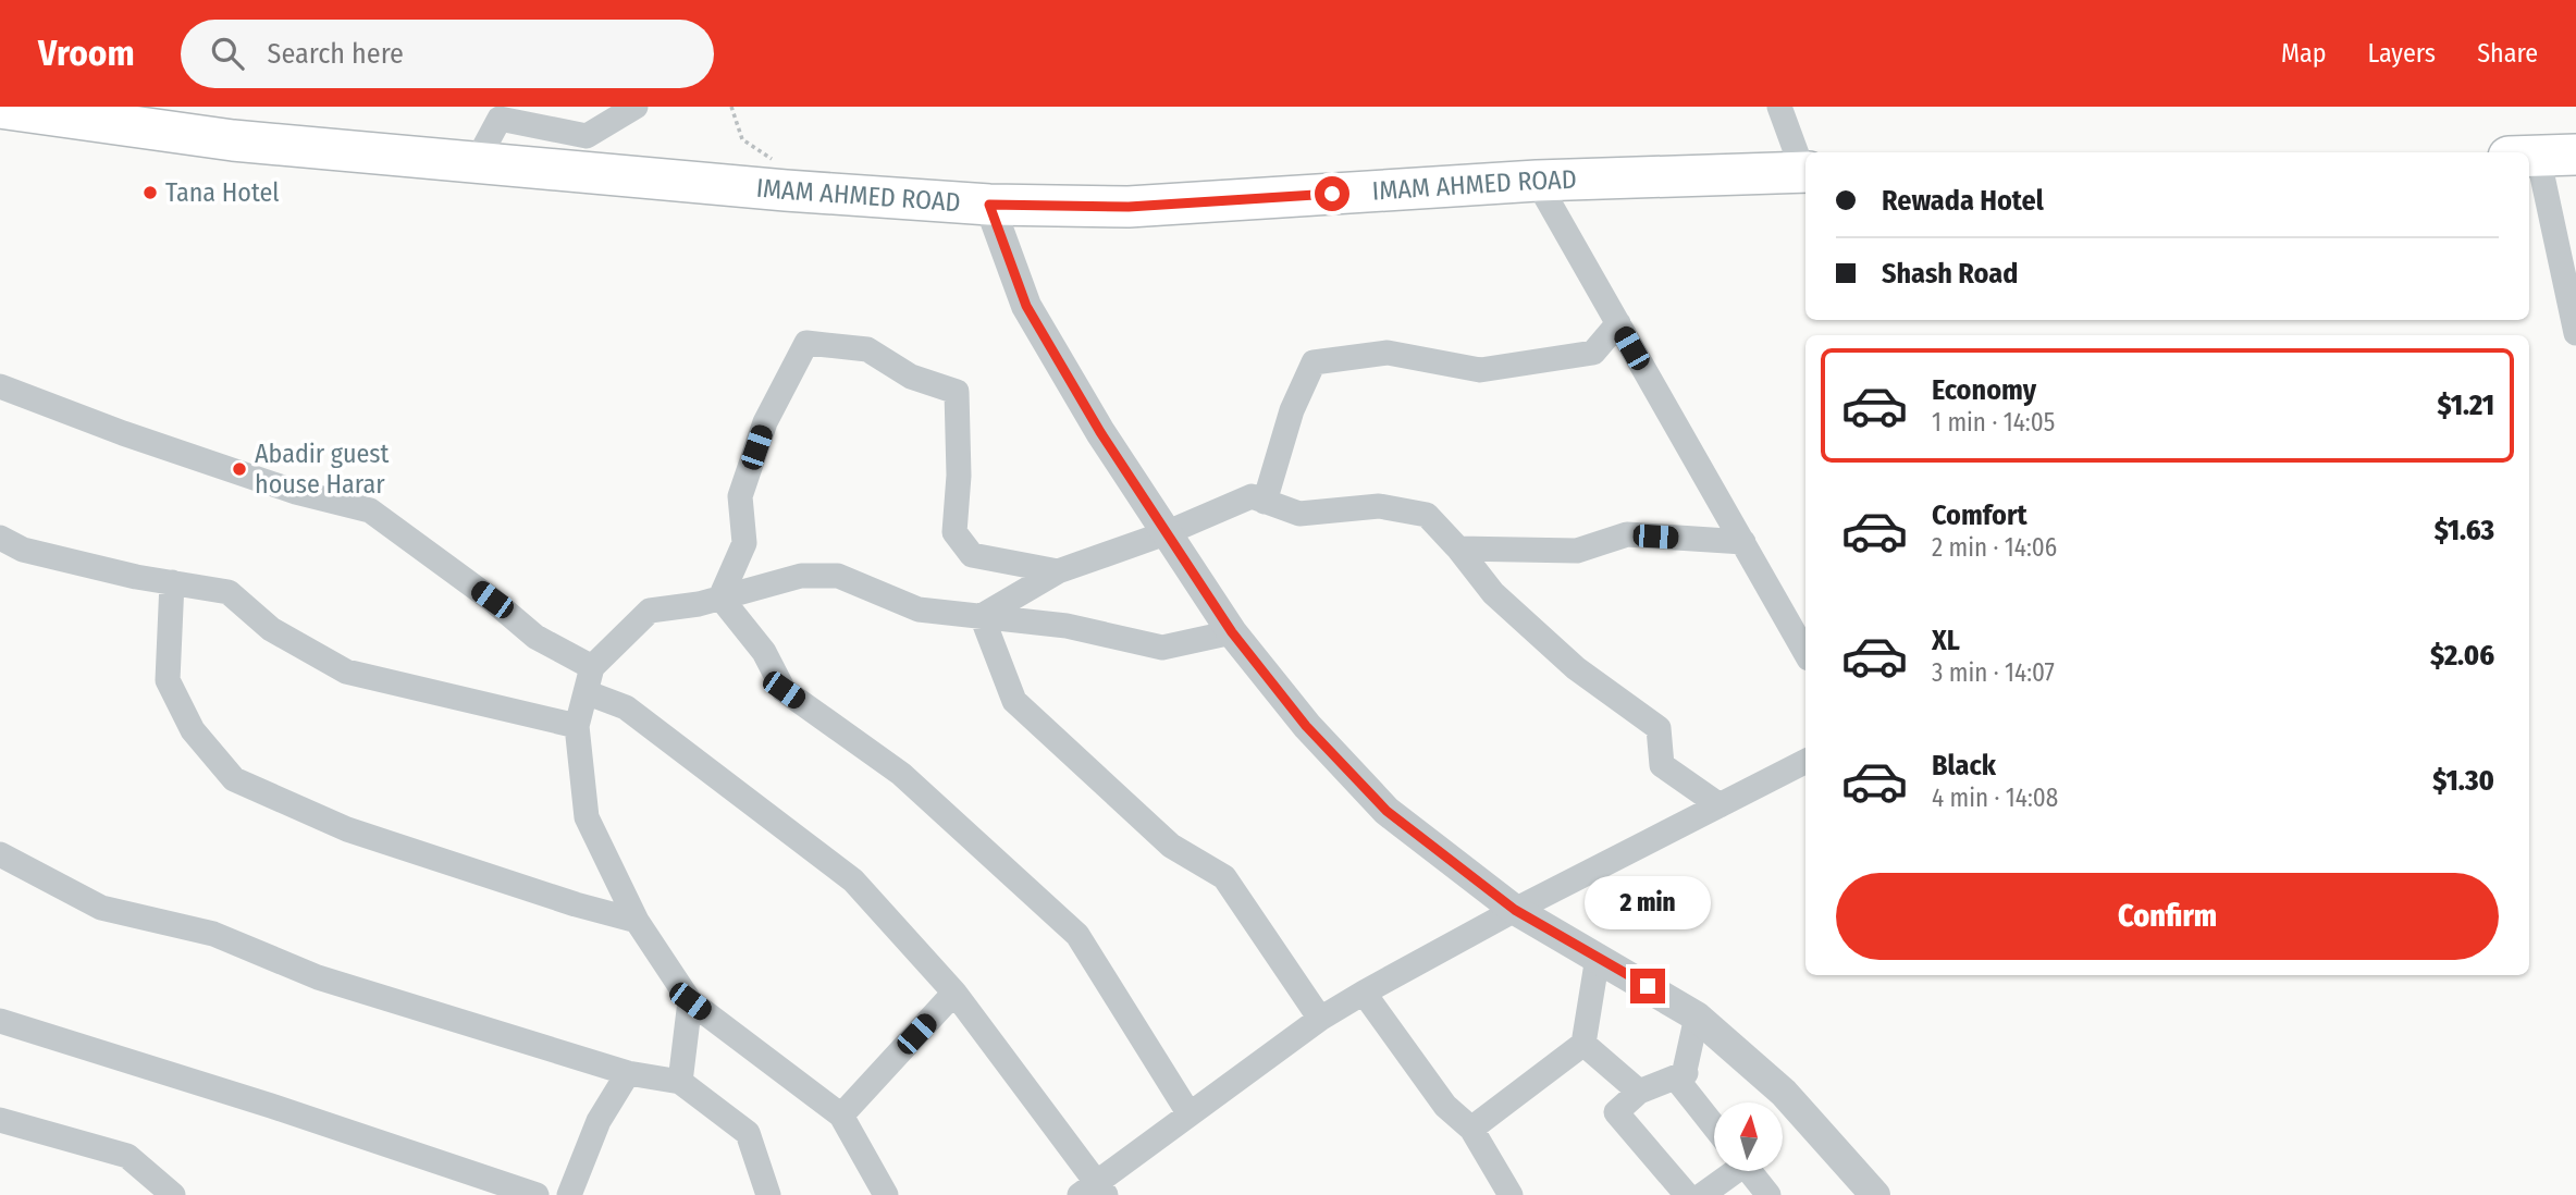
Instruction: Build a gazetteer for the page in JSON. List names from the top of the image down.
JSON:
{
  "streets": {
    "highway": ["IMAM AHMED ROAD"]
  },
  "places": ["Tana Hotel", "Abadir guest house Harar"],
  "north": "top",
  "page": {
    "header": "Vroom",
    "search": "Search here",
    "nav": ["Map", "Layers", "Share"],
    "banner": ["Rewada Hotel", "Shash Road"],
    "list": [
      {
        "name": "Economy",
        "note": "1 min · 14:05",
        "value": "$1.21"
      },
      {
        "name": "Comfort",
        "note": "2 min · 14:06",
        "value": "$1.63"
      },
      {
        "name": "XL",
        "note": "3 min · 14:07",
        "value": "$2.06"
      },
      {
        "name": "Black",
        "note": "4 min · 14:08",
        "value": "$1.30"
      }
    ],
    "buttons": "Confirm",
    "bubble": "2 min"
  }
}
